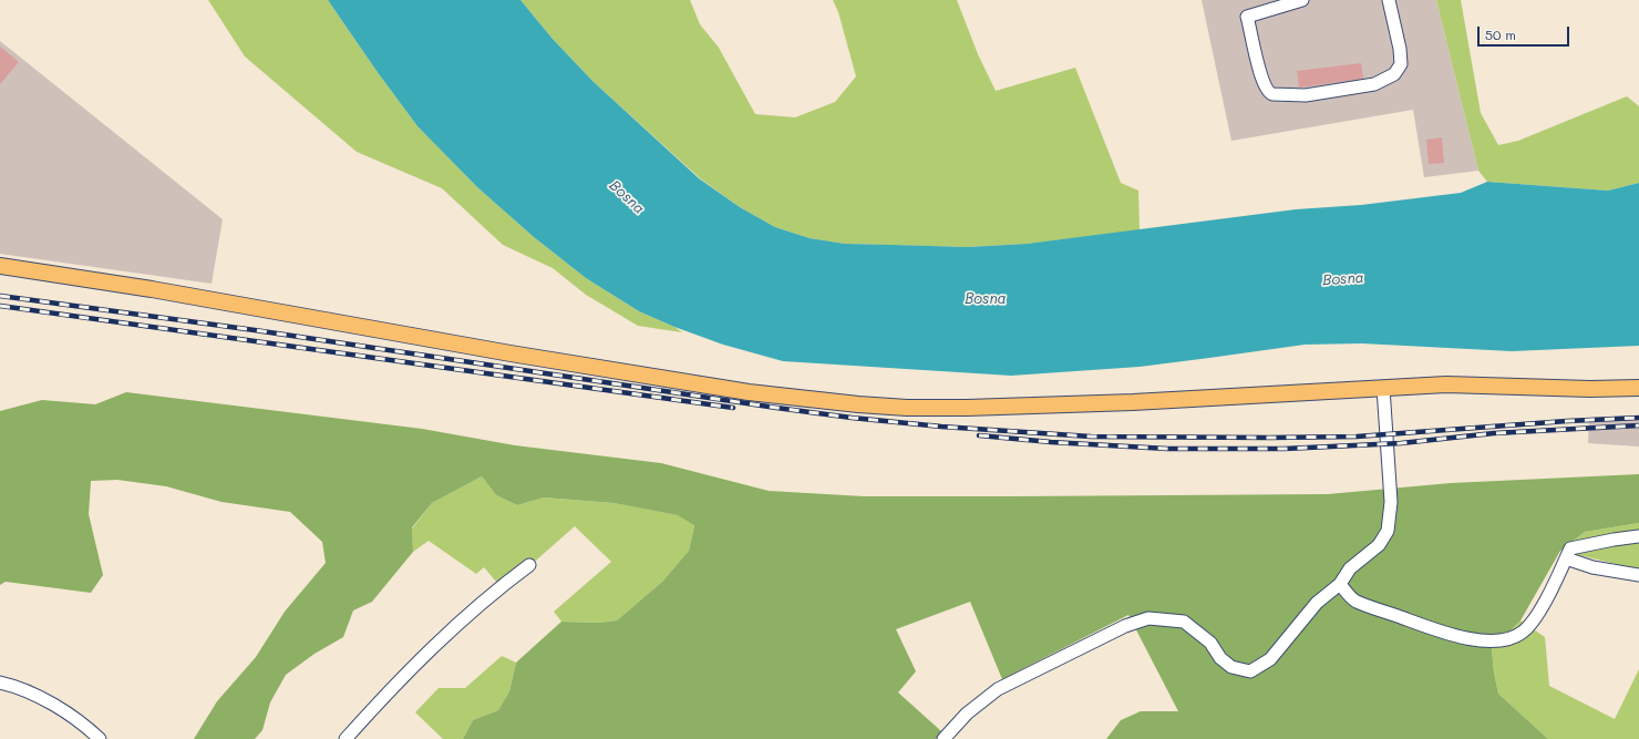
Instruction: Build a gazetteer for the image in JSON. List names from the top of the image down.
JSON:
{
  "water": ["Bosna"],
  "scale_bar": "50 m"
}
